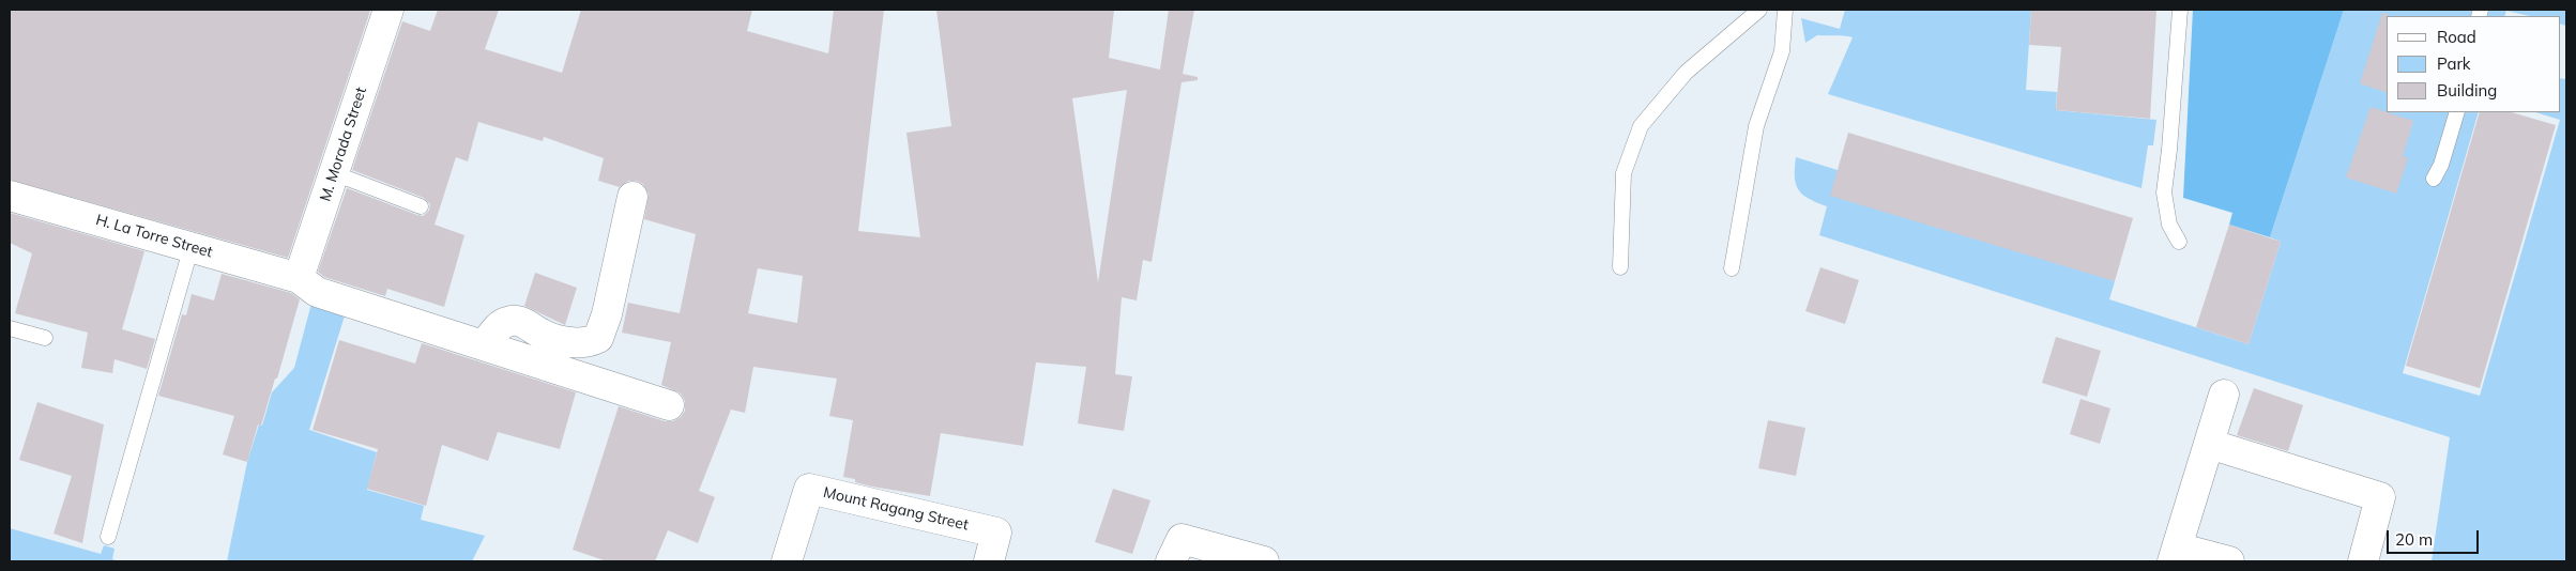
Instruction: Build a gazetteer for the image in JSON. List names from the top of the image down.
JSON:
{
  "streets": {
    "street": ["M. Morada Street", "H. La Torre Street", "Mount Ragang Street"]
  },
  "crossings": [
    ["M. Morada Street", "H. La Torre Street"]
  ],
  "legend": ["Road", "Park", "Building"],
  "scale_bar": "20 m"
}
